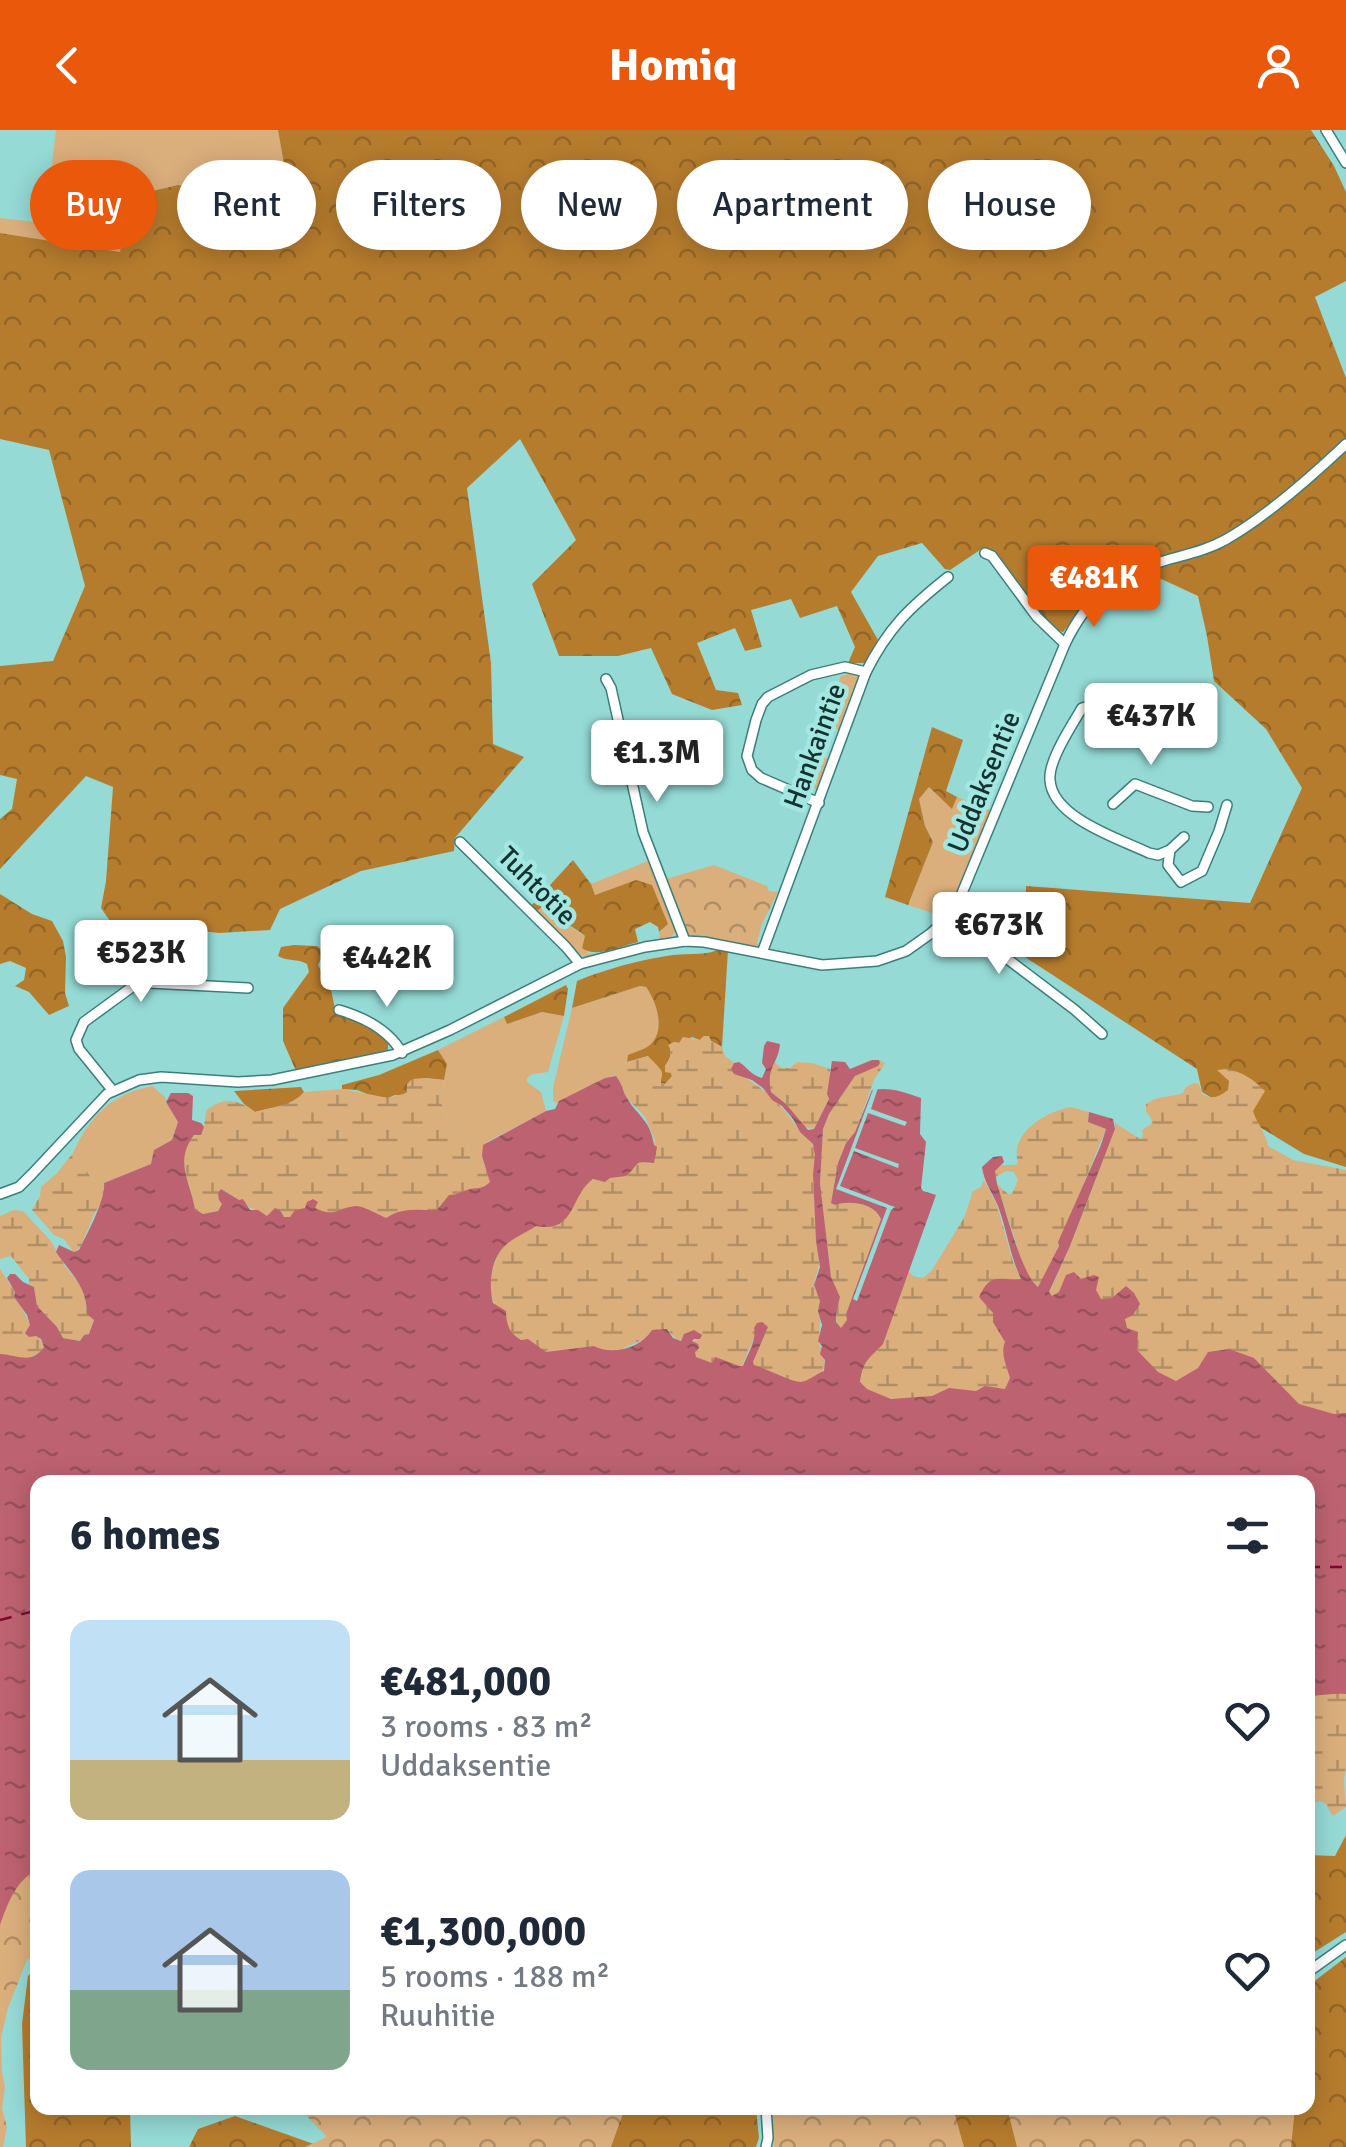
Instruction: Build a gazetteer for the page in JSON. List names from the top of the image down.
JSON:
{
  "streets": {
    "street": ["Hankaintie", "Uddaksentie", "Tuhtotie"]
  },
  "crossings": [
    ["Hankaintie", "Uddaksentie"],
    ["Uddaksentie", "Tuhtotie"]
  ],
  "page": {
    "header": "Homiq",
    "chip": [
      "Buy",
      "Rent",
      "Filters",
      "New",
      "Apartment",
      "House"
    ],
    "price": [
      "€481K",
      "€437K",
      "€1.3M",
      "€673K",
      "€523K",
      "€442K"
    ],
    "heading": "6 homes",
    "list": [
      {
        "name": "€481,000",
        "note": "3 rooms · 83 m² · Uddaksentie"
      },
      {
        "name": "€1,300,000",
        "note": "5 rooms · 188 m² · Ruuhitie"
      }
    ]
  }
}
